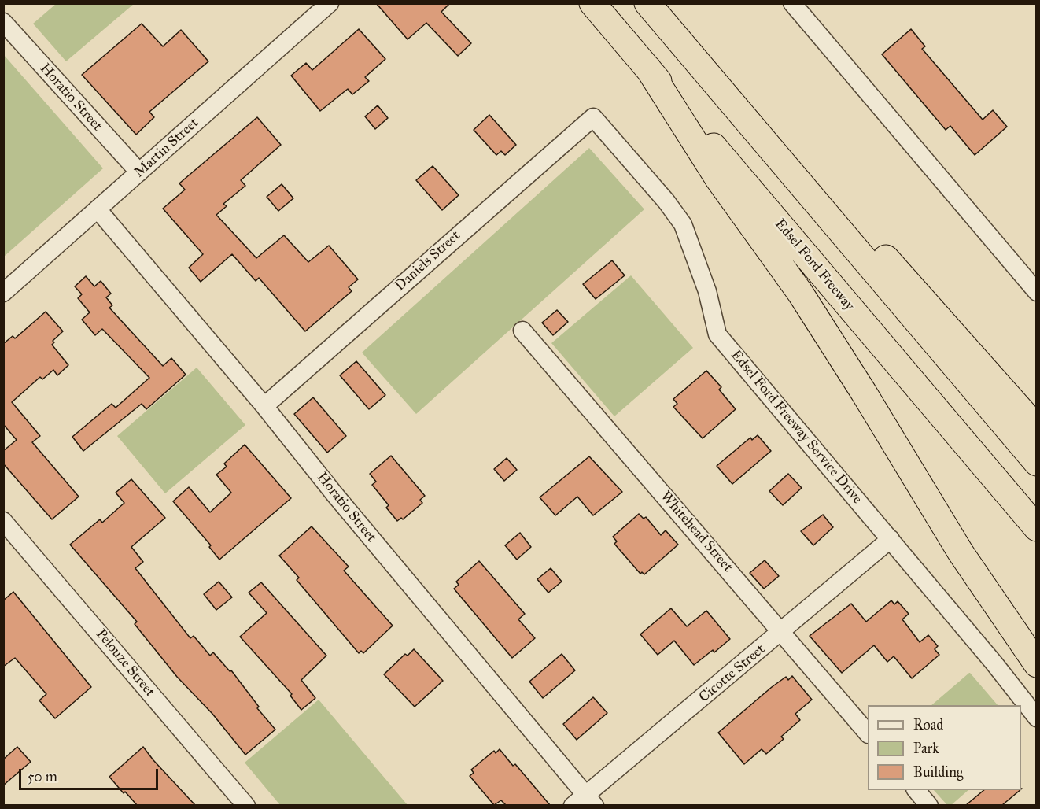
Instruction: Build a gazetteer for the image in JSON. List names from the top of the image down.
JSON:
{
  "streets": {
    "highway": ["Edsel Ford Freeway"],
    "street": [
      "Horatio Street",
      "Martin Street",
      "Daniels Street",
      "Edsel Ford Freeway Service Drive",
      "Whitehead Street",
      "Pelouze Street",
      "Cicotte Street"
    ]
  },
  "crossings": [
    ["Horatio Street", "Martin Street"],
    ["Horatio Street", "Daniels Street"],
    ["Horatio Street", "Cicotte Street"],
    ["Daniels Street", "Edsel Ford Freeway Service Drive"],
    ["Edsel Ford Freeway Service Drive", "Cicotte Street"],
    ["Whitehead Street", "Cicotte Street"]
  ],
  "legend": ["Road", "Park", "Building"],
  "scale_bar": "50 m"
}
